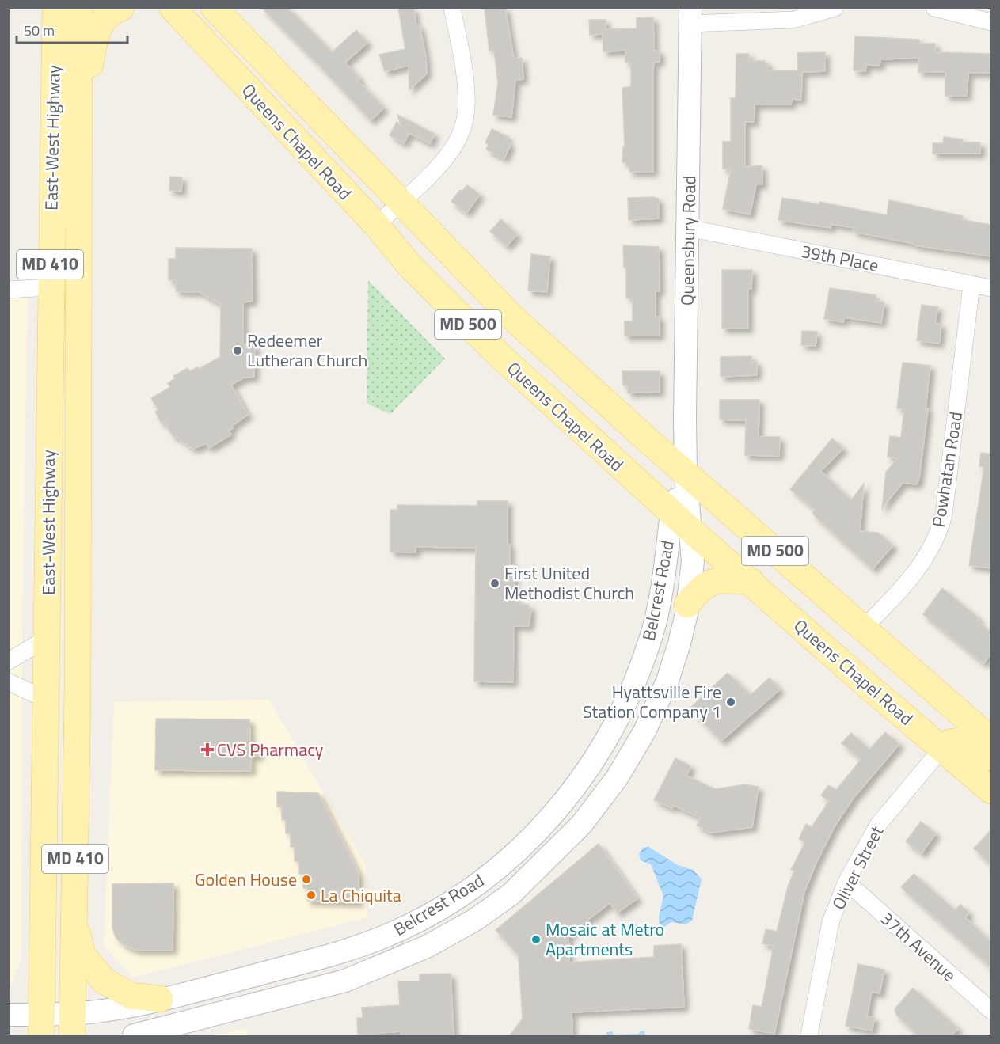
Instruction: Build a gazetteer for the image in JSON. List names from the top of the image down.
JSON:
{
  "streets": {
    "main road": [
      "East-West Highway",
      "Queens Chapel Road",
      "Queensbury Road",
      "MD 410",
      "MD 500",
      "Belcrest Road"
    ],
    "street": [
      "39th Place",
      "Powhatan Road",
      "Oliver Street",
      "37th Avenue"
    ]
  },
  "crossings": [
    ["East-West Highway", "Belcrest Road"],
    ["Queens Chapel Road", "Queensbury Road"],
    ["Queens Chapel Road", "Powhatan Road"],
    ["Queens Chapel Road", "Belcrest Road"],
    ["Queens Chapel Road", "Oliver Street"],
    ["Queensbury Road", "39th Place"],
    ["Queensbury Road", "Belcrest Road"],
    ["39th Place", "Powhatan Road"],
    ["Oliver Street", "37th Avenue"]
  ],
  "places": {
    "other": [
      "Redeemer Lutheran Church",
      "First United Methodist Church",
      "Hyattsville Fire Station Company 1",
      "Golden House",
      "La Chiquita",
      "Mosaic at Metro Apartments"
    ],
    "health": ["CVS Pharmacy"]
  },
  "scale_bar": "50 m"
}
